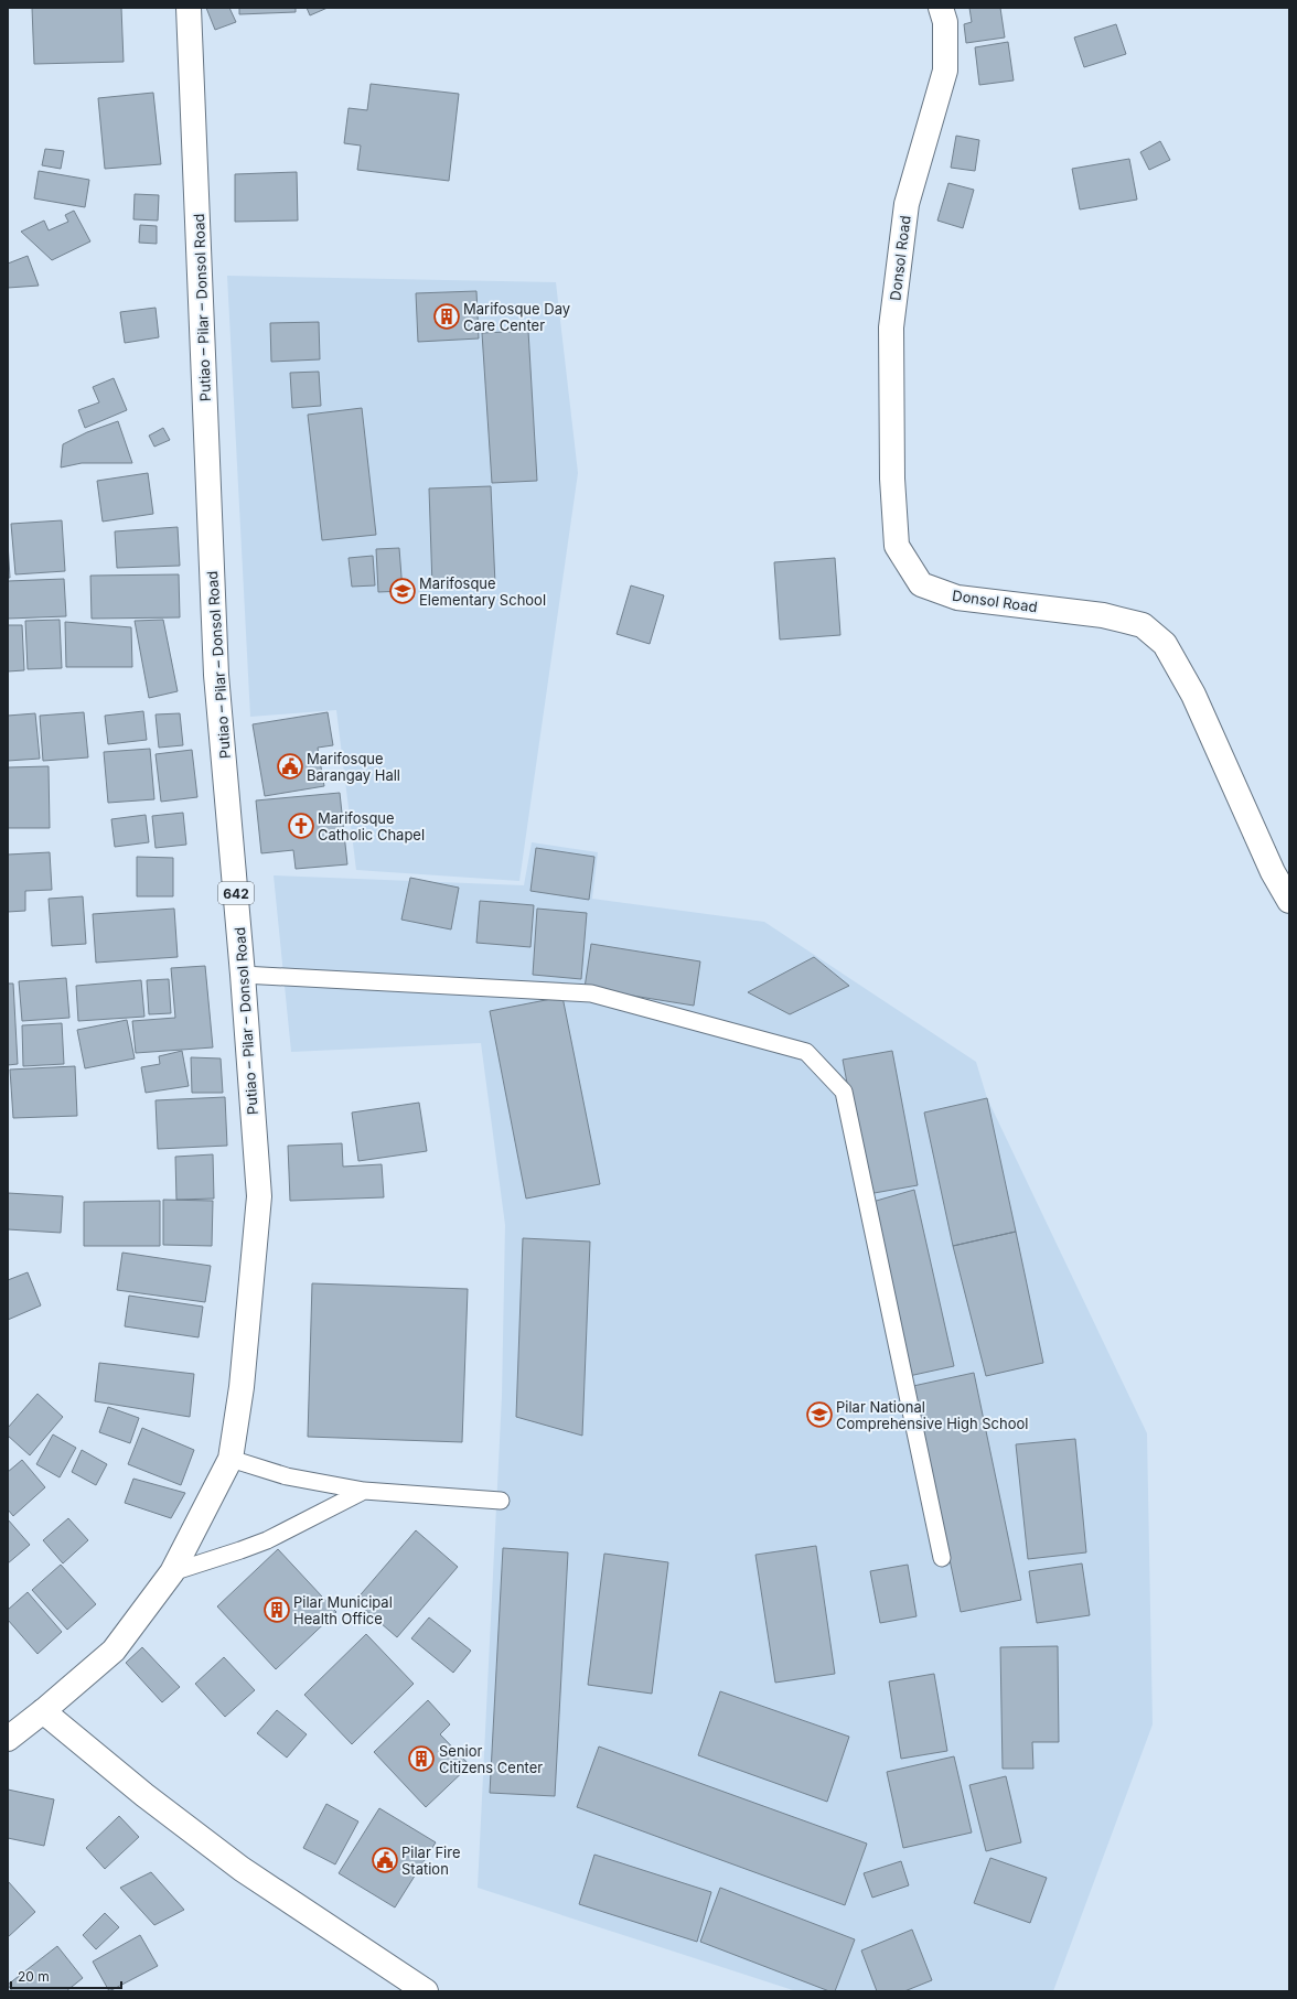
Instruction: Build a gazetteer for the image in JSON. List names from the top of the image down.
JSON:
{
  "streets": {
    "main road": ["Donsol Road", "Putiao – Pilar – Donsol Road", "642"]
  },
  "places": {
    "building": ["Marifosque Day Care Center", "Pilar Municipal Health Office", "Senior Citizens Center"],
    "school or university": ["Marifosque Elementary School", "Pilar National Comprehensive High School"],
    "public building": ["Marifosque Barangay Hall", "Pilar Fire Station"],
    "church": ["Marifosque Catholic Chapel"]
  },
  "scale_bar": "20 m"
}
